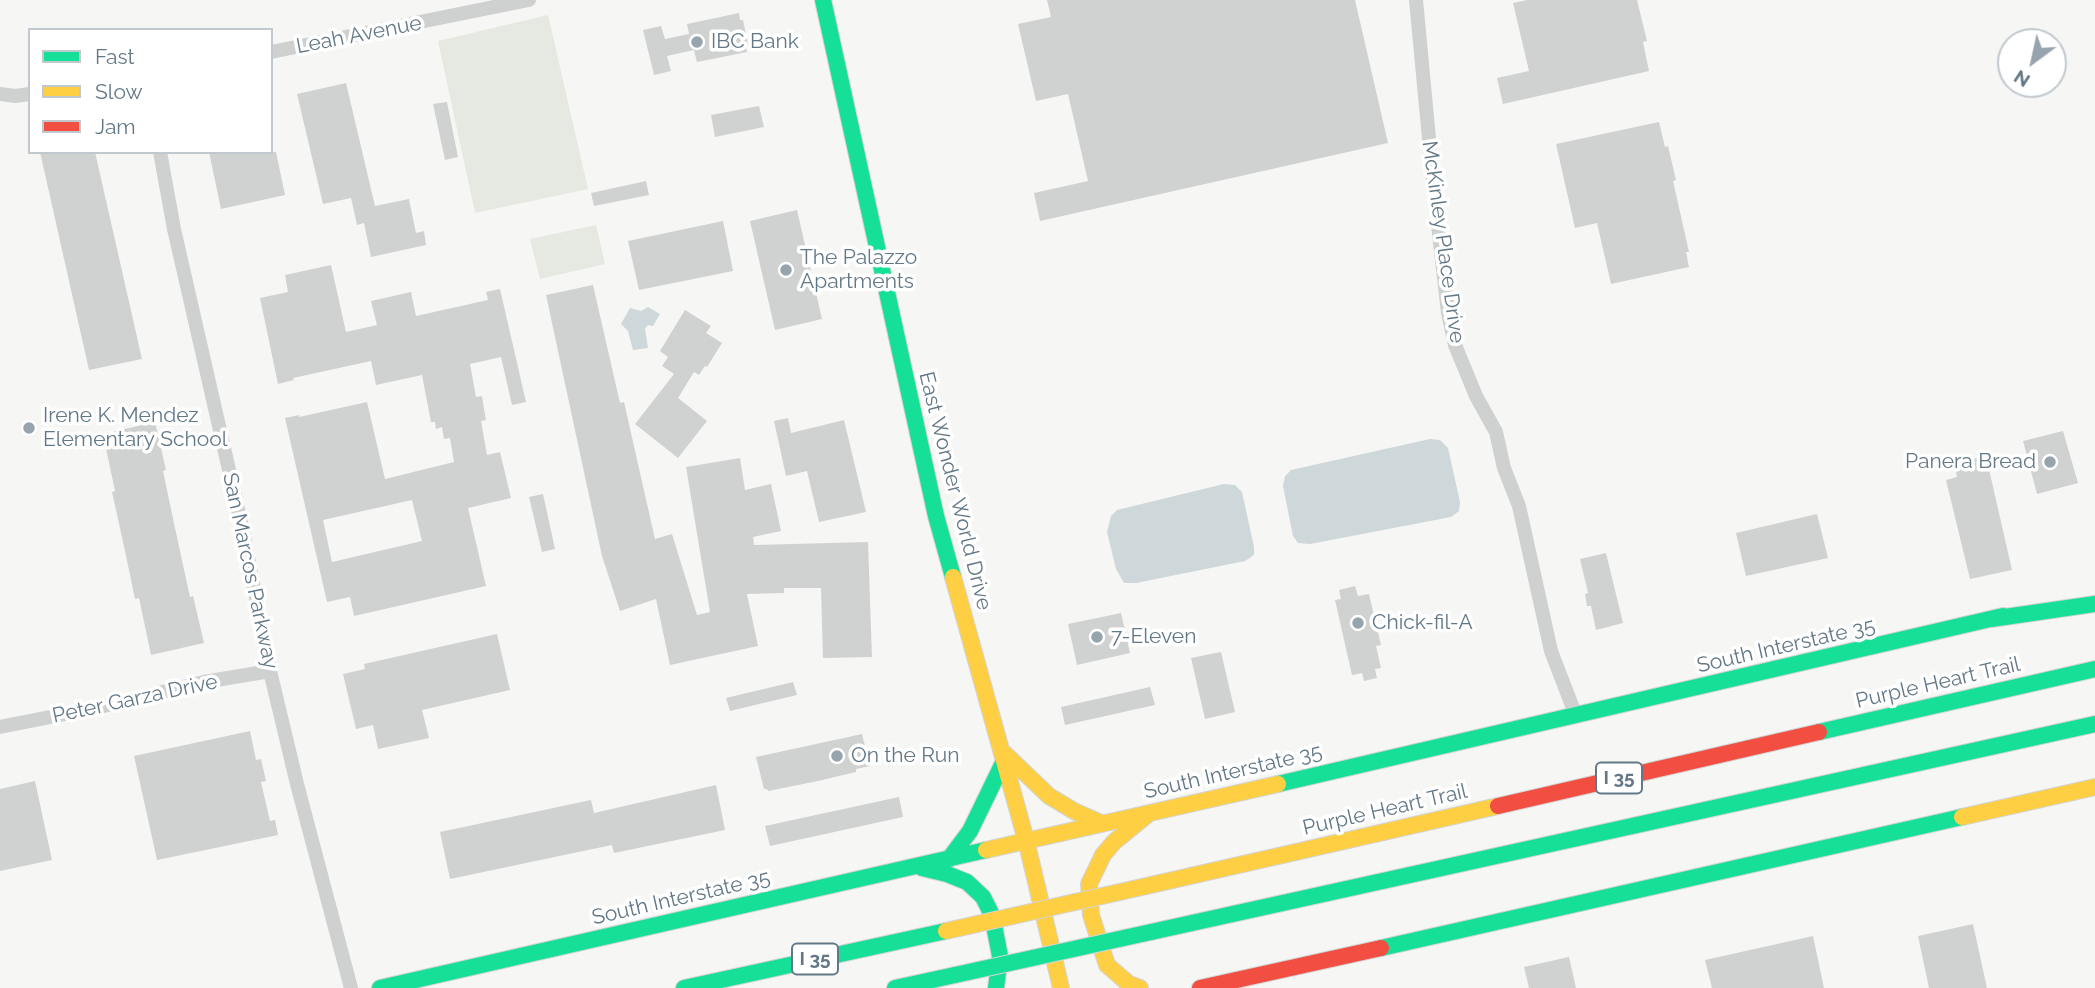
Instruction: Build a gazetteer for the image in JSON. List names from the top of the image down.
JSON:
{
  "streets": {
    "main road": [
      "East Wonder World Drive",
      "South Interstate 35",
      "Purple Heart Trail",
      "I 35"
    ],
    "street": [
      "Leah Avenue",
      "McKinley Place Drive",
      "San Marcos Parkway",
      "Peter Garza Drive"
    ]
  },
  "crossings": [
    ["McKinley Place Drive", "South Interstate 35"],
    ["East Wonder World Drive", "South Interstate 35"],
    ["San Marcos Parkway", "Peter Garza Drive"]
  ],
  "places": [
    "IBC Bank",
    "The Palazzo Apartments",
    "Irene K. Mendez Elementary School",
    "Panera Bread",
    "Chick-fil-A",
    "7-Eleven",
    "On the Run"
  ],
  "legend": ["Fast", "Slow", "Jam"],
  "north": "bottom left"
}
